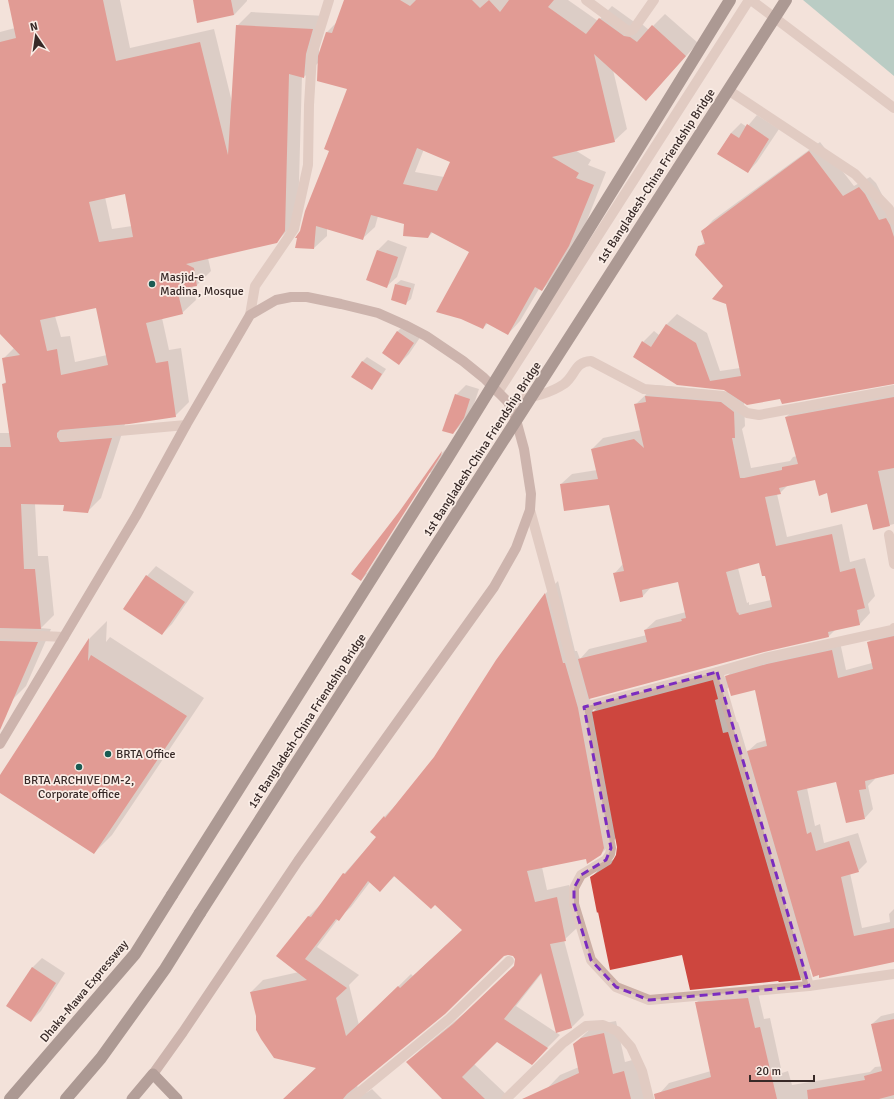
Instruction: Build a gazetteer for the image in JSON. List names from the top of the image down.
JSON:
{
  "streets": {
    "highway": ["1st Bangladesh-China Friendship Bridge", "Dhaka-Mawa Expressway"]
  },
  "crossings": [
    ["1st Bangladesh-China Friendship Bridge", "Dhaka-Mawa Expressway"]
  ],
  "places": ["Masjid-e Madina, Mosque", "BRTA Office", "BRTA ARCHIVE DM-2, Corporate office"],
  "scale_bar": "20 m",
  "north": "top"
}
